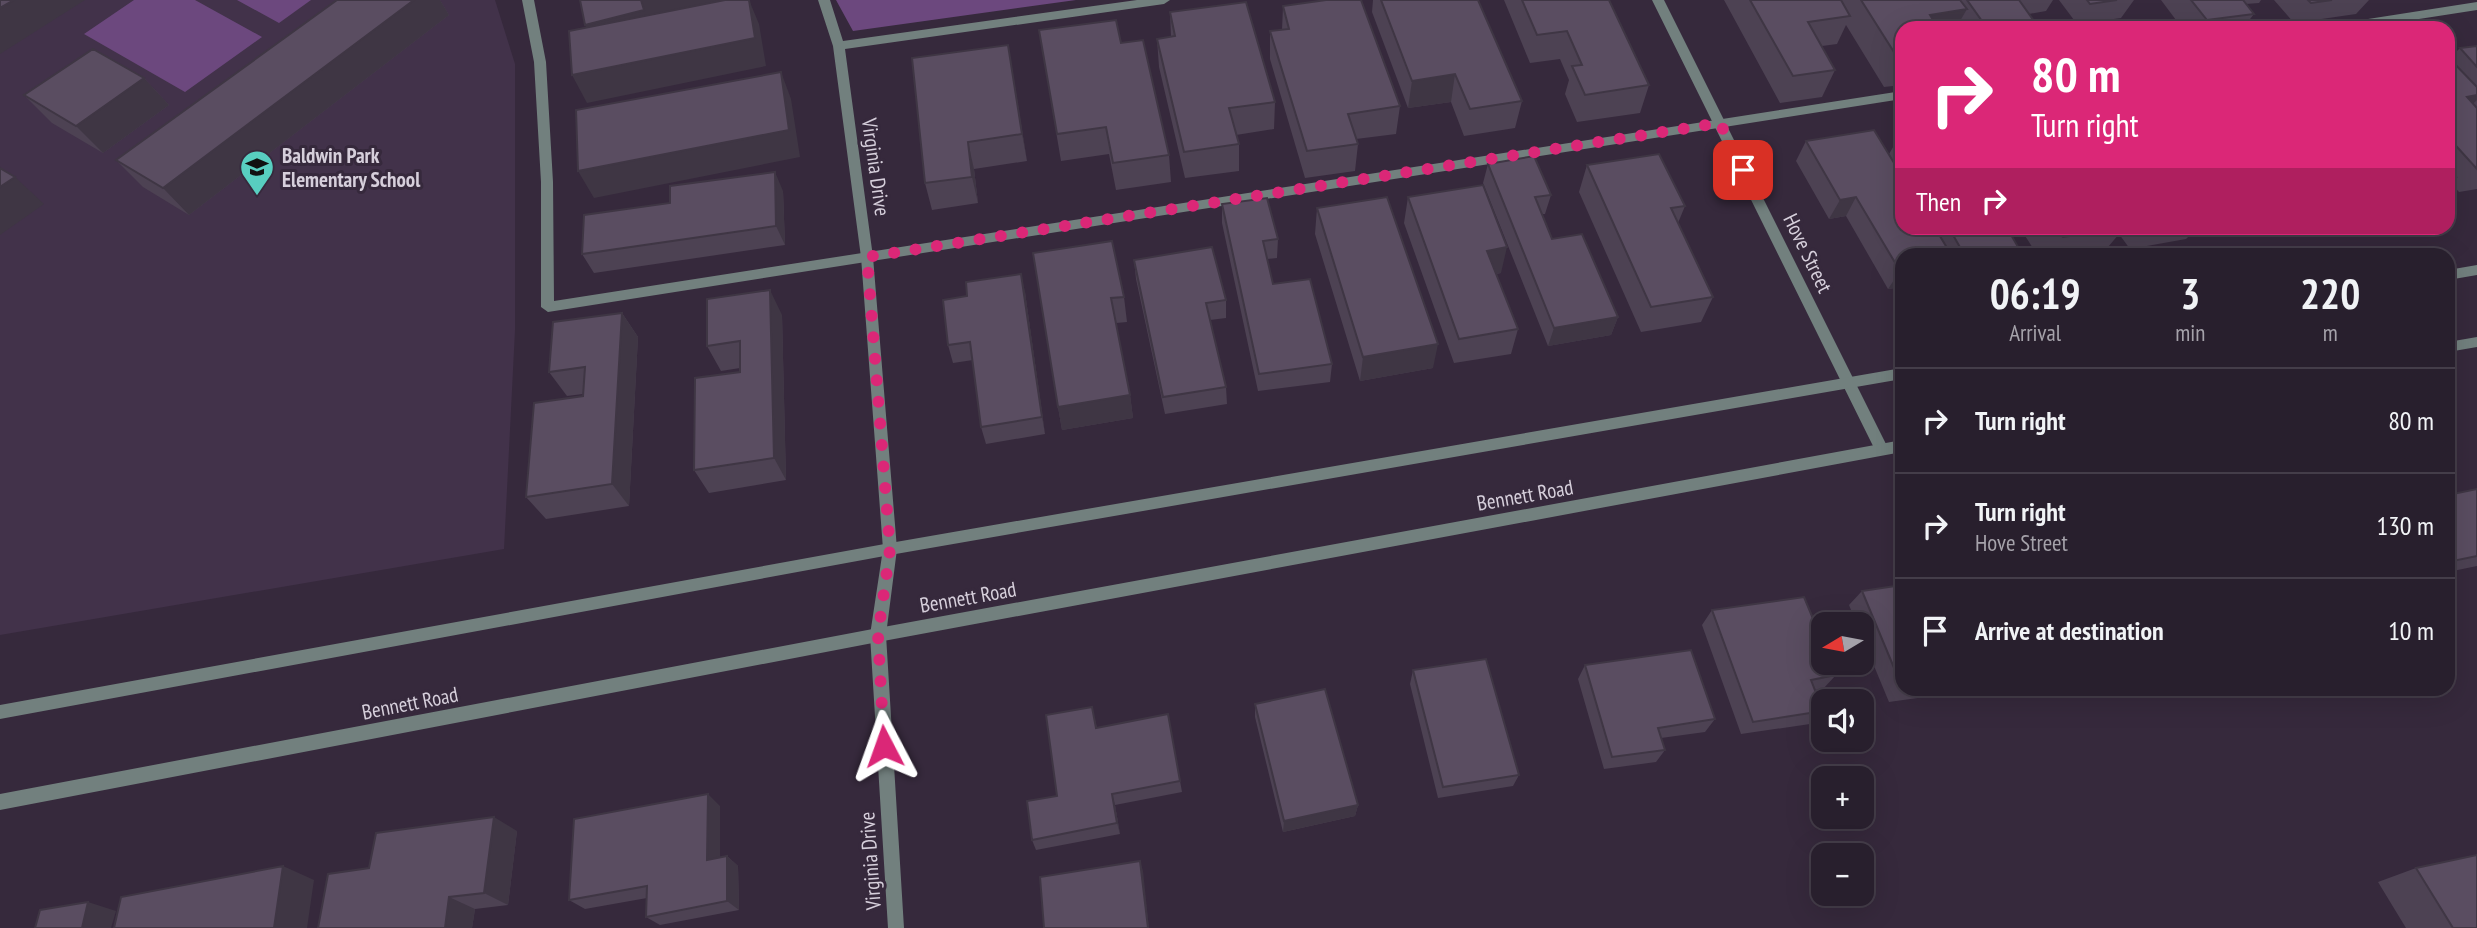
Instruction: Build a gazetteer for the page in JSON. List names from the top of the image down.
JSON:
{
  "streets": {
    "street": ["Virginia Drive", "Hove Street", "Bennett Road"]
  },
  "crossings": [
    ["Virginia Drive", "Bennett Road"],
    ["Hove Street", "Bennett Road"]
  ],
  "places": {
    "school or university": ["Baldwin Park Elementary School"]
  },
  "north": "left",
  "page": {
    "turn": ["80 m", "Turn right"],
    "then": "Then",
    "eta": [
      "06:19",
      "Arrival",
      "3",
      "min",
      "220",
      "m"
    ],
    "list": [
      {
        "name": "Turn right",
        "value": "80 m"
      },
      {
        "name": "Turn right",
        "note": "Hove Street",
        "value": "130 m"
      },
      {
        "name": "Arrive at destination",
        "value": "10 m"
      }
    ],
    "map_buttons": ["+", "−"]
  }
}
